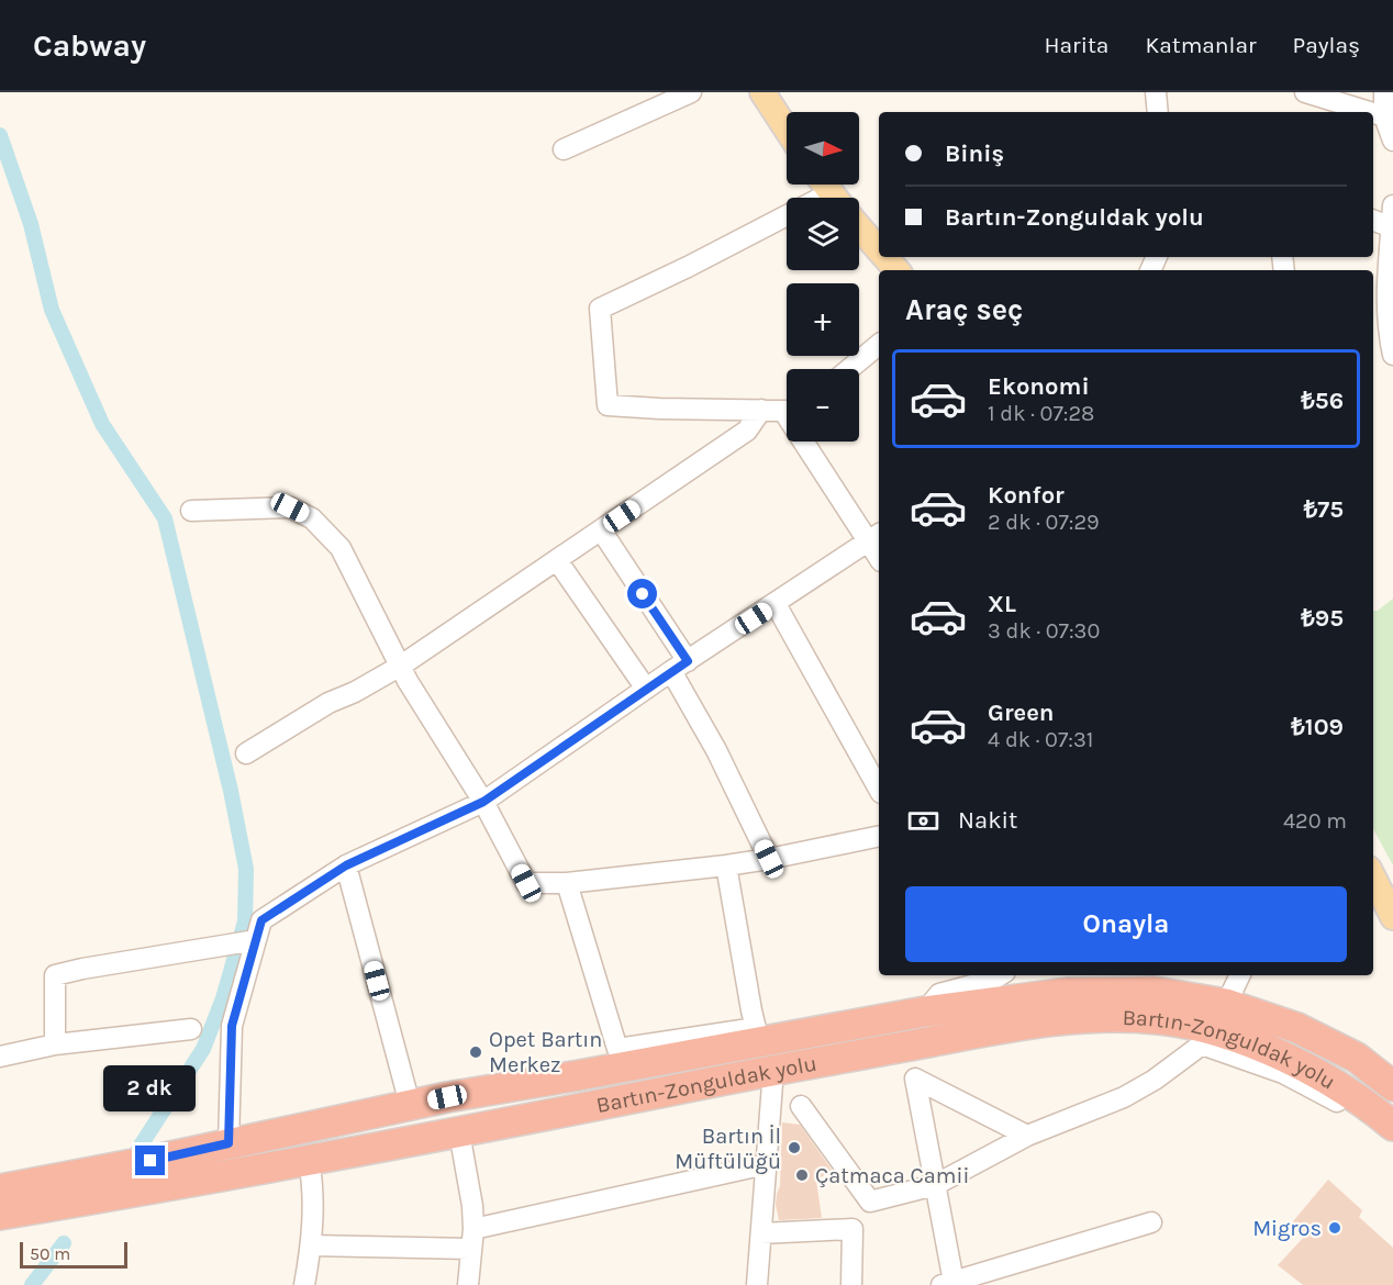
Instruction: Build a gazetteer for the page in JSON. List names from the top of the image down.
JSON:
{
  "streets": {
    "highway": ["Bartın-Zonguldak yolu"]
  },
  "places": [
    "Opet Bartın Merkez",
    "Bartın İl Müftülüğü",
    "Çatmaca Camii",
    "Migros"
  ],
  "scale_bar": "50 m",
  "north": "right",
  "page": {
    "header": "Cabway",
    "nav": ["Harita", "Katmanlar", "Paylaş"],
    "map_buttons": ["+", "−"],
    "banner": ["Biniş", "Bartın-Zonguldak yolu"],
    "heading": "Araç seç",
    "list": [
      {
        "name": "Ekonomi",
        "note": "1 dk · 07:28",
        "value": "₺56"
      },
      {
        "name": "Konfor",
        "note": "2 dk · 07:29",
        "value": "₺75"
      },
      {
        "name": "XL",
        "note": "3 dk · 07:30",
        "value": "₺95"
      },
      {
        "name": "Green",
        "note": "4 dk · 07:31",
        "value": "₺109"
      }
    ],
    "pay": ["Nakit", "420 m"],
    "buttons": "Onayla",
    "bubble": "2 dk",
    "scale": "50 m"
  }
}
